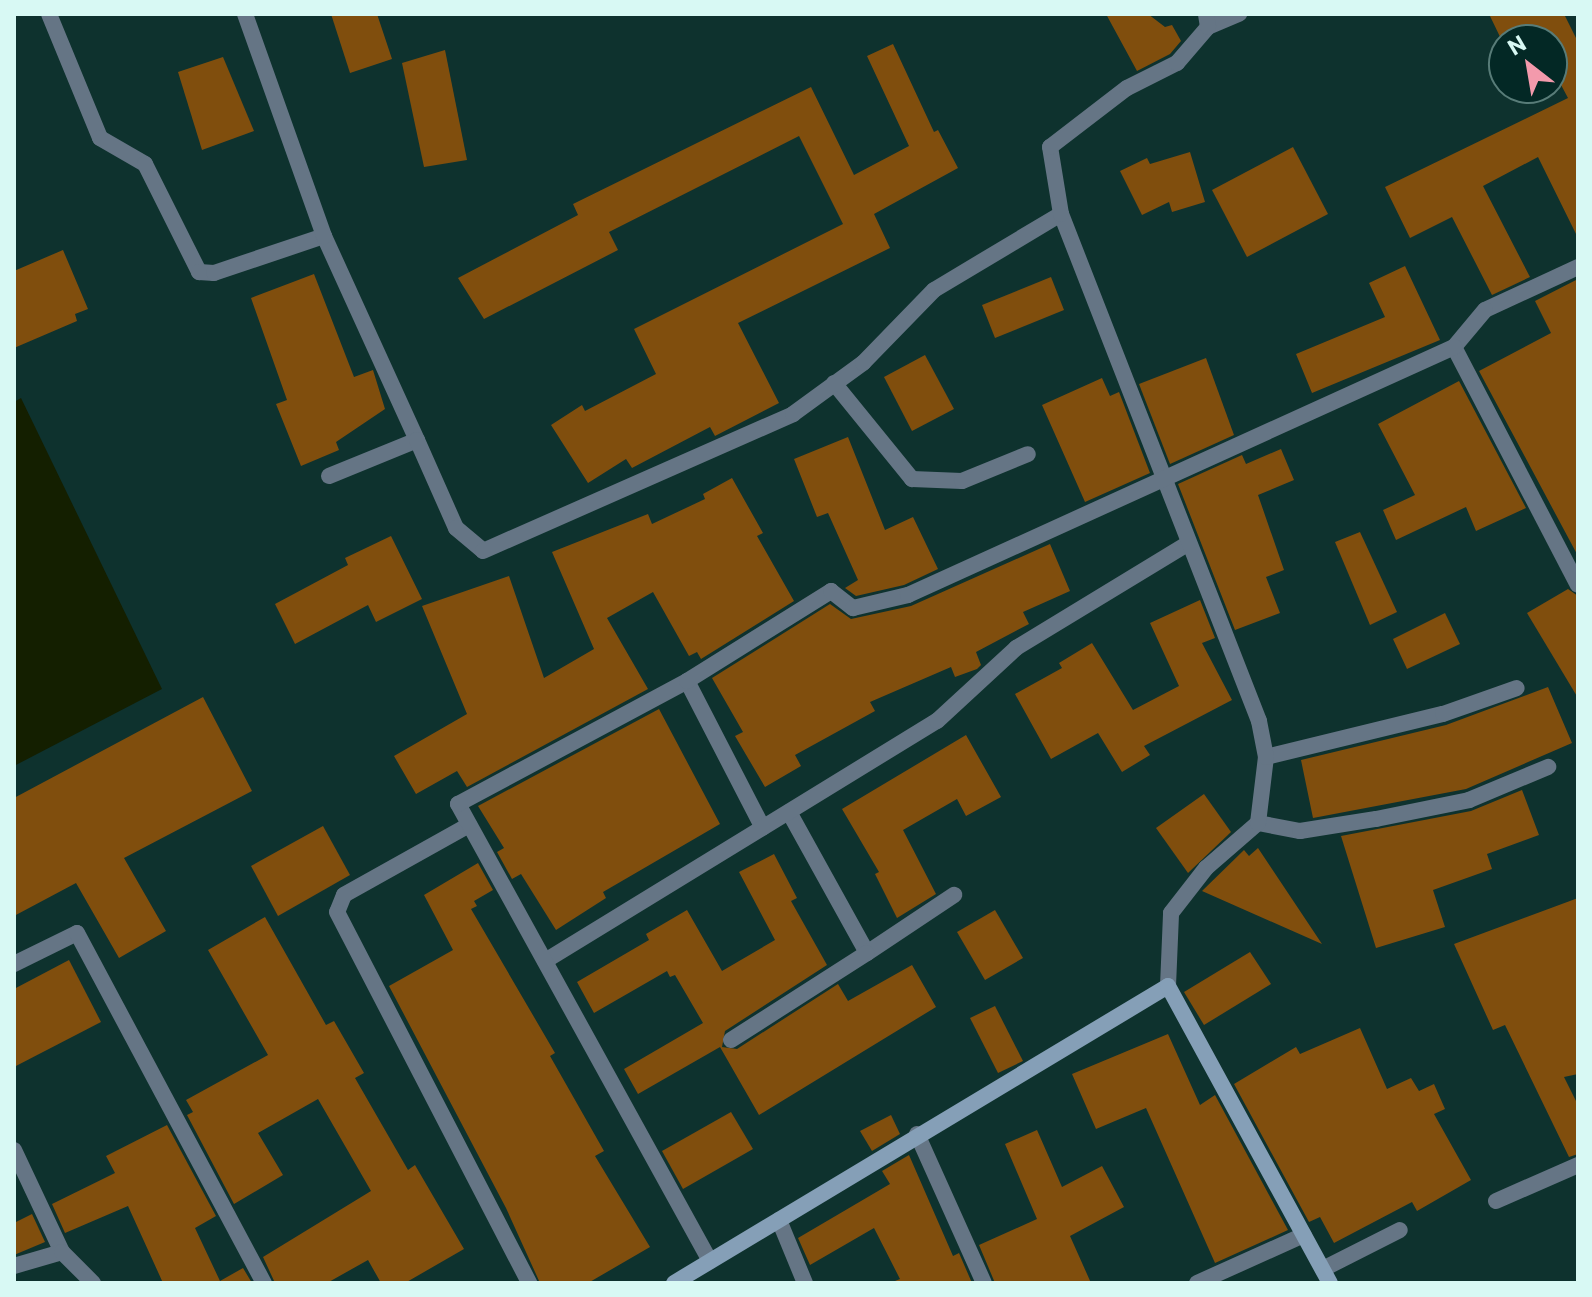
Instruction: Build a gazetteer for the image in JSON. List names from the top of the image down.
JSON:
{
  "north": "top left"
}
